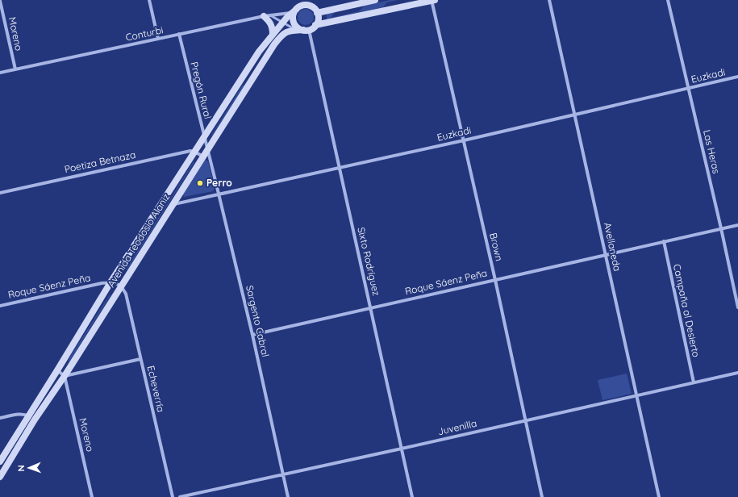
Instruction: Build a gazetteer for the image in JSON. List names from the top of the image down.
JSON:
{
  "streets": {
    "main road": ["Avenida Teodosio Alaniz"],
    "street": [
      "Moreno",
      "Conturbi",
      "Euzkadi",
      "Pregón Rural",
      "Las Heras",
      "Poetiza Betnaza",
      "Brown",
      "Avellaneda",
      "Sixto Rodríguez",
      "Roque Sáenz Peña",
      "Campaña al Desierto",
      "Sargento Cabral",
      "Echeverría",
      "Juvenilla"
    ]
  },
  "crossings": [
    ["Moreno", "Conturbi"],
    ["Moreno", "Avenida Teodosio Alaniz"],
    ["Conturbi", "Pregón Rural"],
    ["Conturbi", "Avenida Teodosio Alaniz"],
    ["Conturbi", "Sixto Rodríguez"],
    ["Euzkadi", "Las Heras"],
    ["Euzkadi", "Avenida Teodosio Alaniz"],
    ["Euzkadi", "Brown"],
    ["Euzkadi", "Avellaneda"],
    ["Euzkadi", "Sixto Rodríguez"],
    ["Euzkadi", "Sargento Cabral"],
    ["Pregón Rural", "Avenida Teodosio Alaniz"],
    ["Pregón Rural", "Sargento Cabral"],
    ["Las Heras", "Roque Sáenz Peña"],
    ["Poetiza Betnaza", "Avenida Teodosio Alaniz"],
    ["Avenida Teodosio Alaniz", "Sixto Rodríguez"],
    ["Avenida Teodosio Alaniz", "Roque Sáenz Peña"],
    ["Avenida Teodosio Alaniz", "Sargento Cabral"],
    ["Avenida Teodosio Alaniz", "Echeverría"],
    ["Brown", "Roque Sáenz Peña"],
    ["Brown", "Juvenilla"],
    ["Avellaneda", "Roque Sáenz Peña"],
    ["Avellaneda", "Juvenilla"],
    ["Sixto Rodríguez", "Roque Sáenz Peña"],
    ["Sixto Rodríguez", "Juvenilla"],
    ["Roque Sáenz Peña", "Campaña al Desierto"],
    ["Roque Sáenz Peña", "Sargento Cabral"],
    ["Roque Sáenz Peña", "Echeverría"],
    ["Campaña al Desierto", "Juvenilla"],
    ["Sargento Cabral", "Juvenilla"]
  ],
  "places": ["Perro"],
  "north": "left"
}
